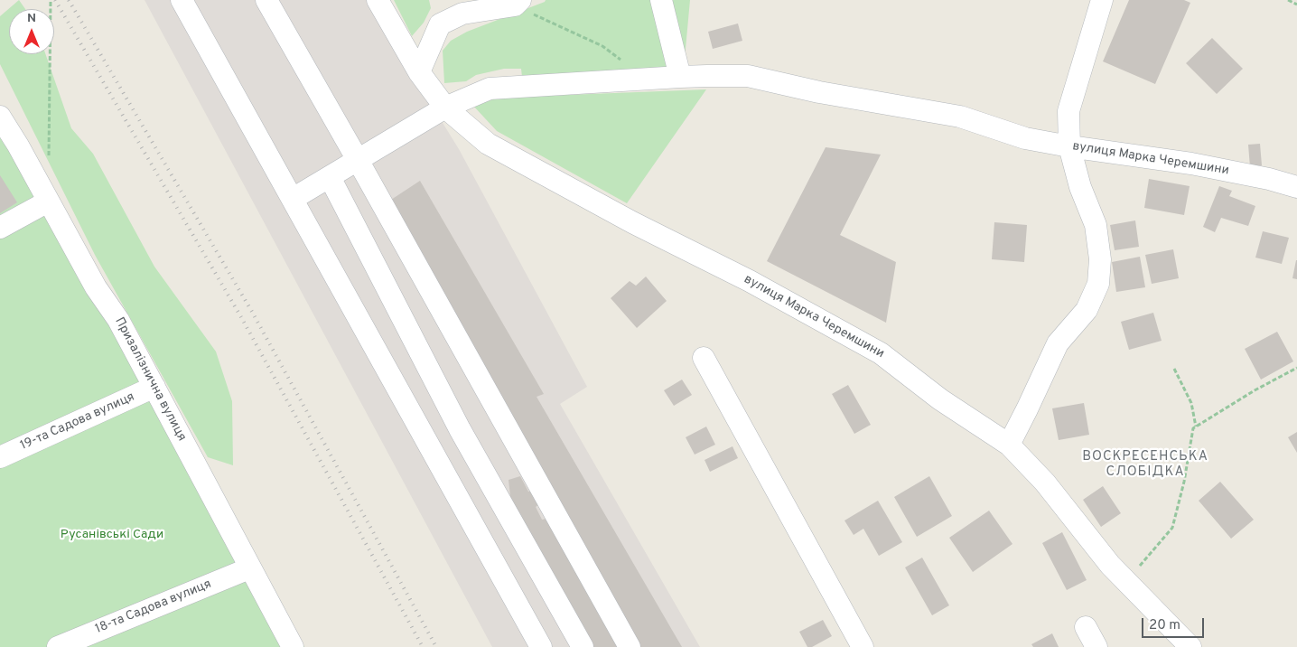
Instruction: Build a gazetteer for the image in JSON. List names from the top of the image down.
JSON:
{
  "streets": {
    "street": [
      "вулиця Марка Черемшини",
      "Призалізнична вулиця",
      "19-та Садова вулиця",
      "18-та Садова вулиця"
    ]
  },
  "crossings": [
    ["Призалізнична вулиця", "19-та Садова вулиця"],
    ["Призалізнична вулиця", "18-та Садова вулиця"]
  ],
  "districts": ["ВОСКРЕСЕНСЬКА СЛОБІДКА"],
  "parks": ["Русанівські Сади"],
  "scale_bar": "20 m",
  "north": "top"
}
